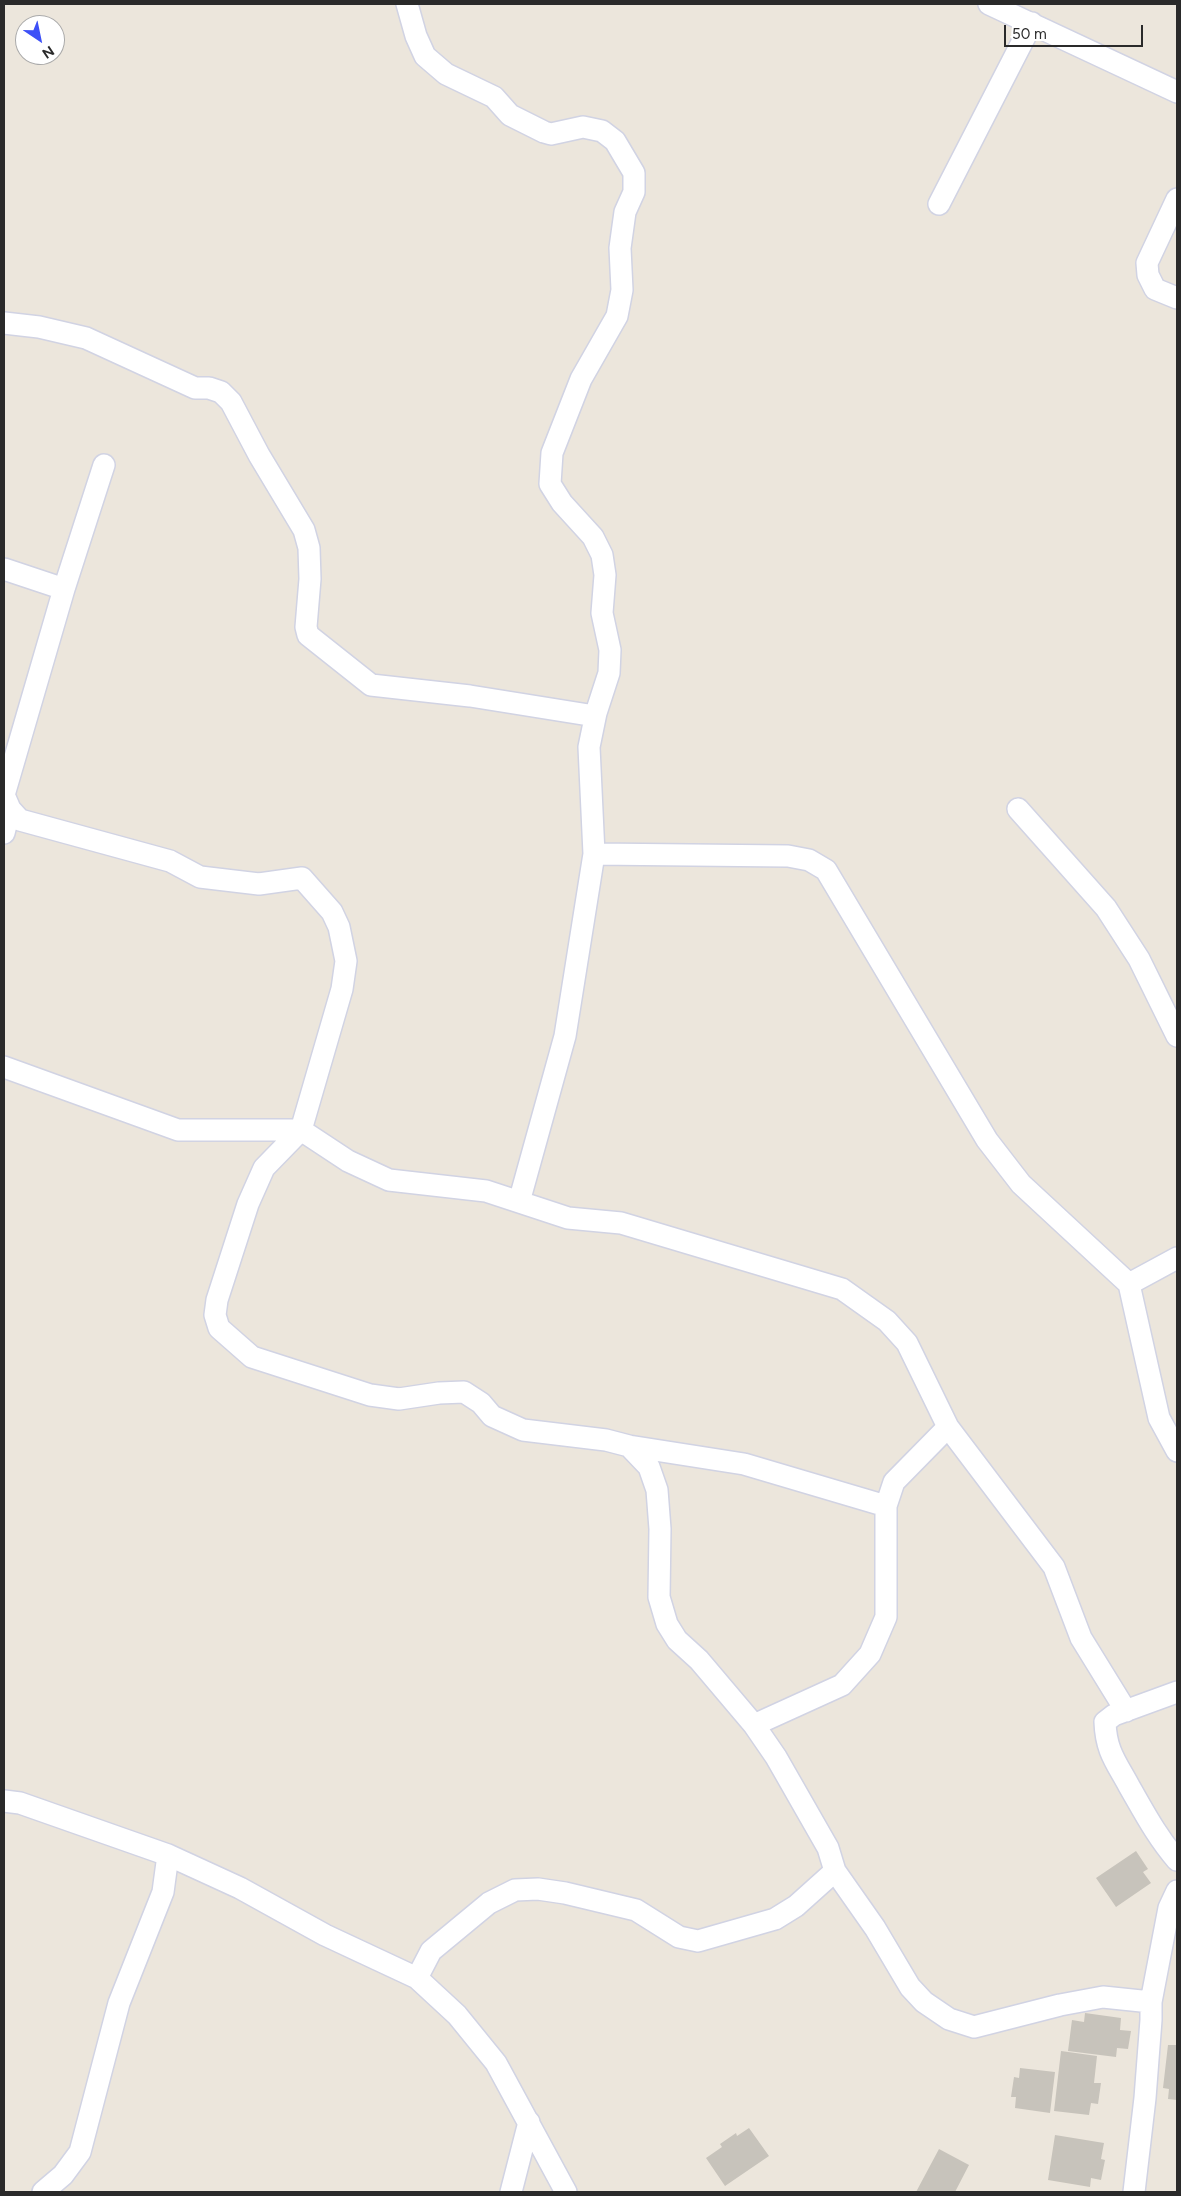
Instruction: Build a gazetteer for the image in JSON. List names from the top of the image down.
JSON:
{
  "scale_bar": "50 m",
  "north": "bottom right"
}
